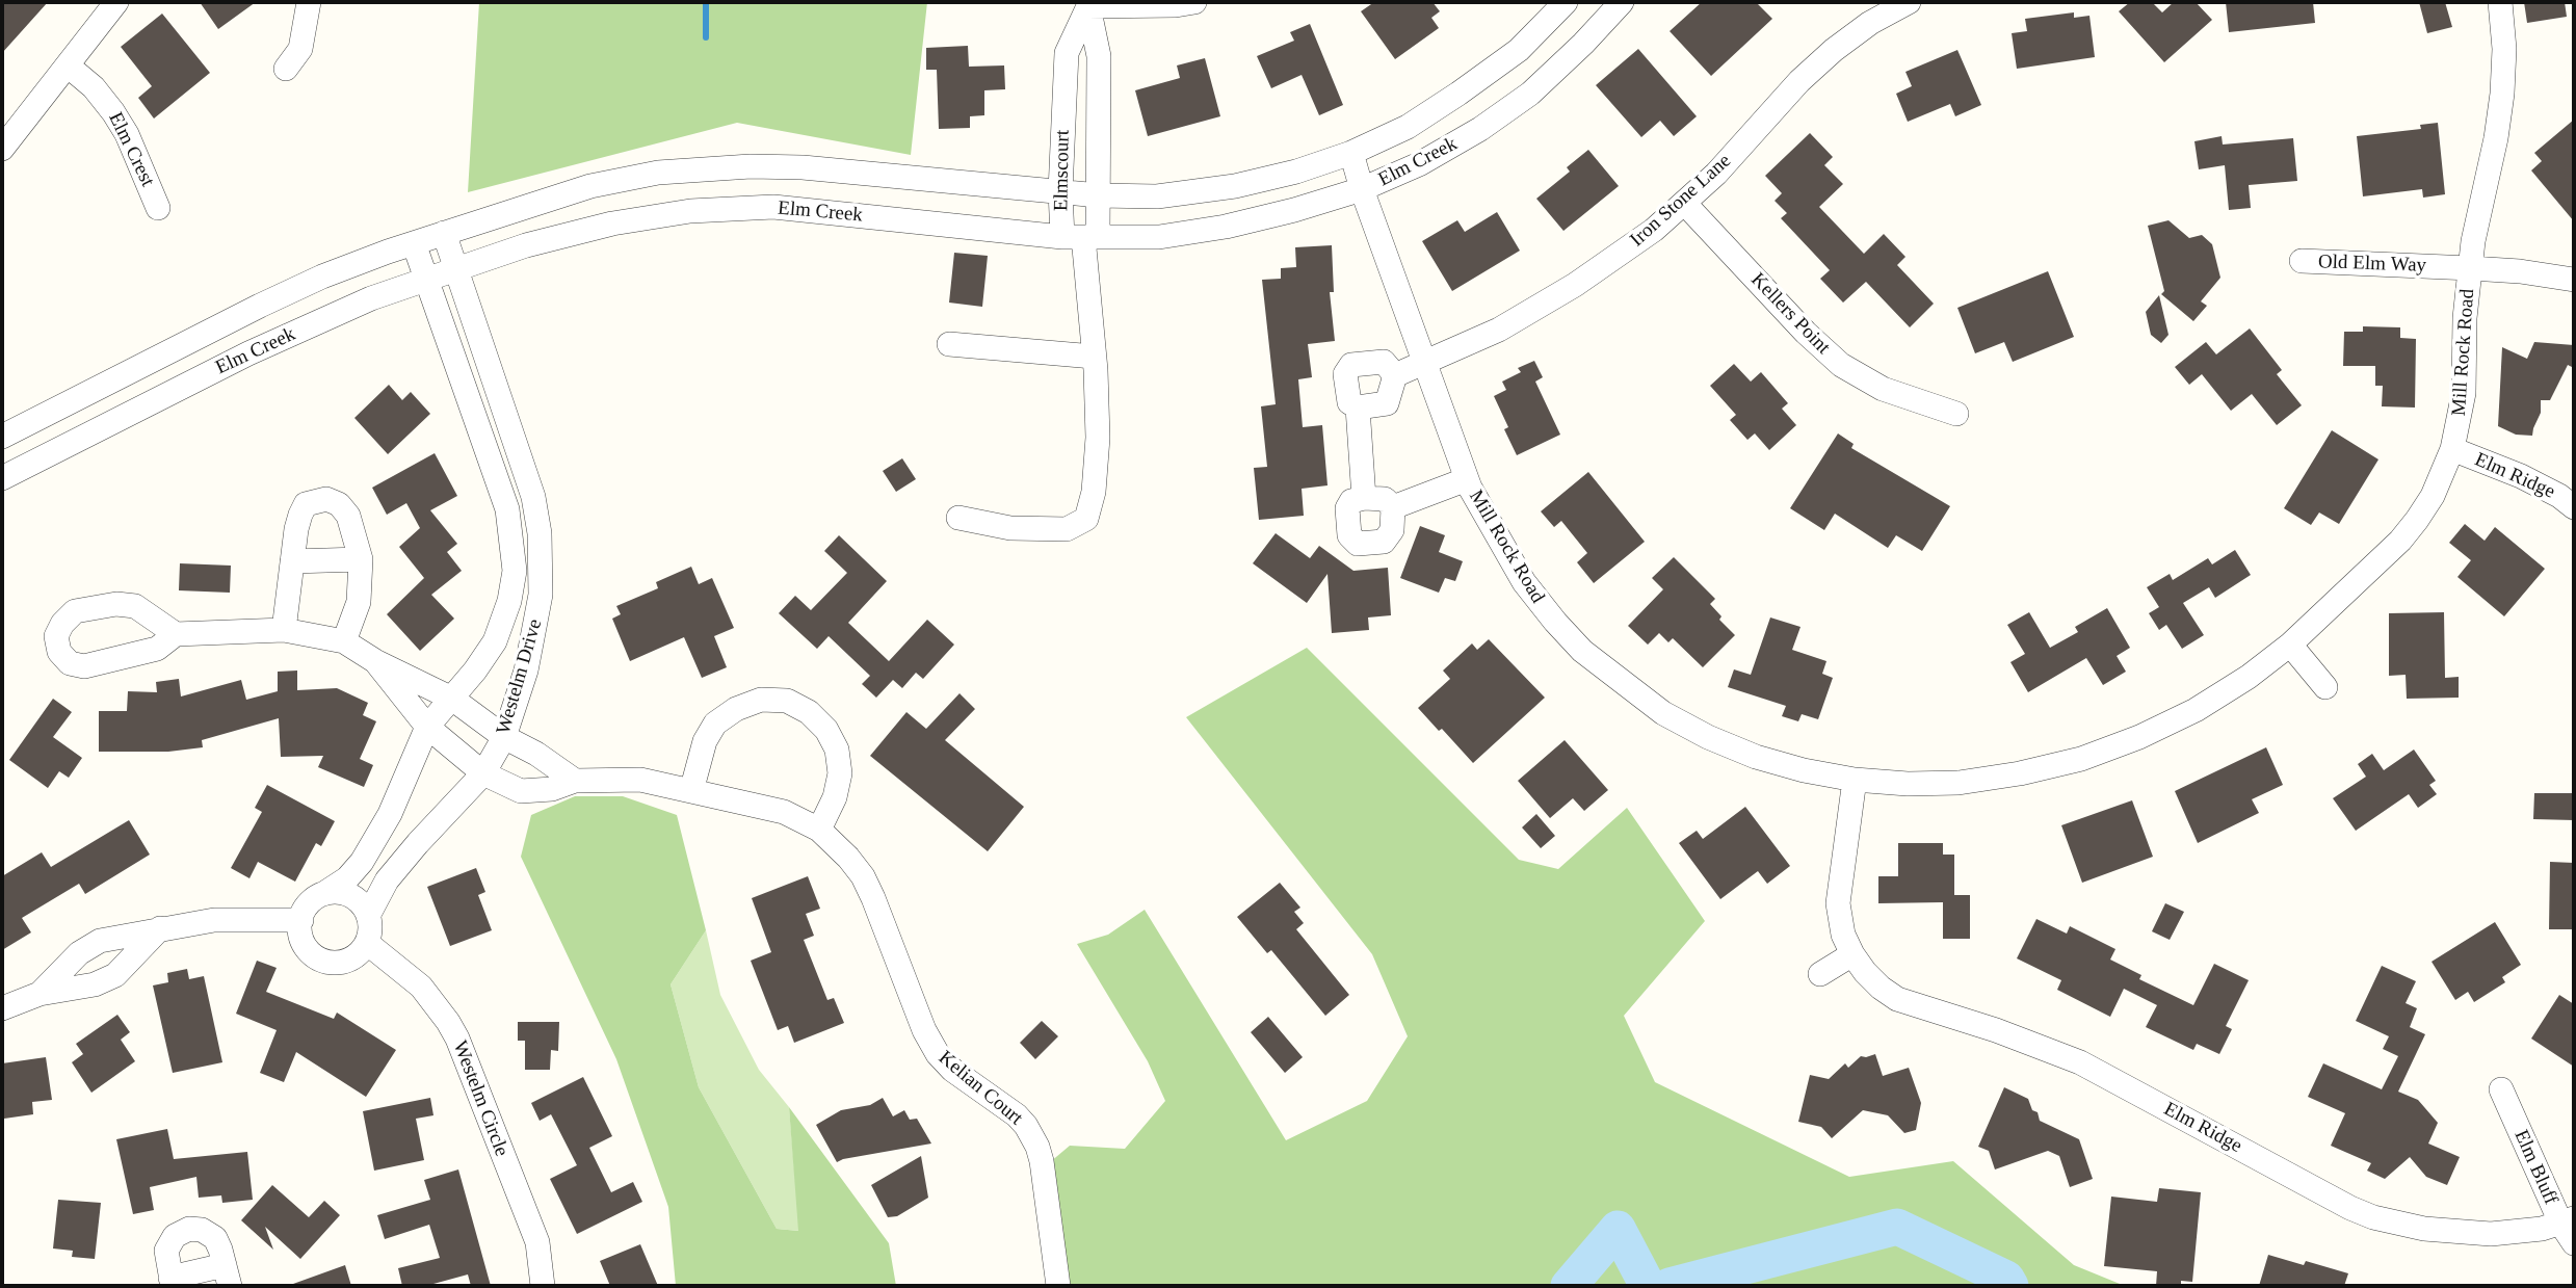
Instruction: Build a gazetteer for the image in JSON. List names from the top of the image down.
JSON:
{
  "streets": {
    "street": [
      "Elm Crest",
      "Elm Creek",
      "Elmscourt",
      "Iron Stone Lane",
      "Old Elm Way",
      "Kellers Point",
      "Mill Rock Road",
      "Elm Ridge",
      "Westelm Drive",
      "Kelian Court",
      "Westelm Circle",
      "Elm Bluff"
    ]
  },
  "crossings": [
    ["Elm Creek", "Elmscourt"],
    ["Elm Creek", "Mill Rock Road"],
    ["Elm Creek", "Westelm Drive"],
    ["Iron Stone Lane", "Kellers Point"],
    ["Iron Stone Lane", "Mill Rock Road"],
    ["Old Elm Way", "Mill Rock Road"],
    ["Mill Rock Road", "Elm Ridge"],
    ["Elm Ridge", "Elm Bluff"],
    ["Westelm Drive", "Kelian Court"],
    ["Westelm Drive", "Westelm Circle"]
  ]
}
